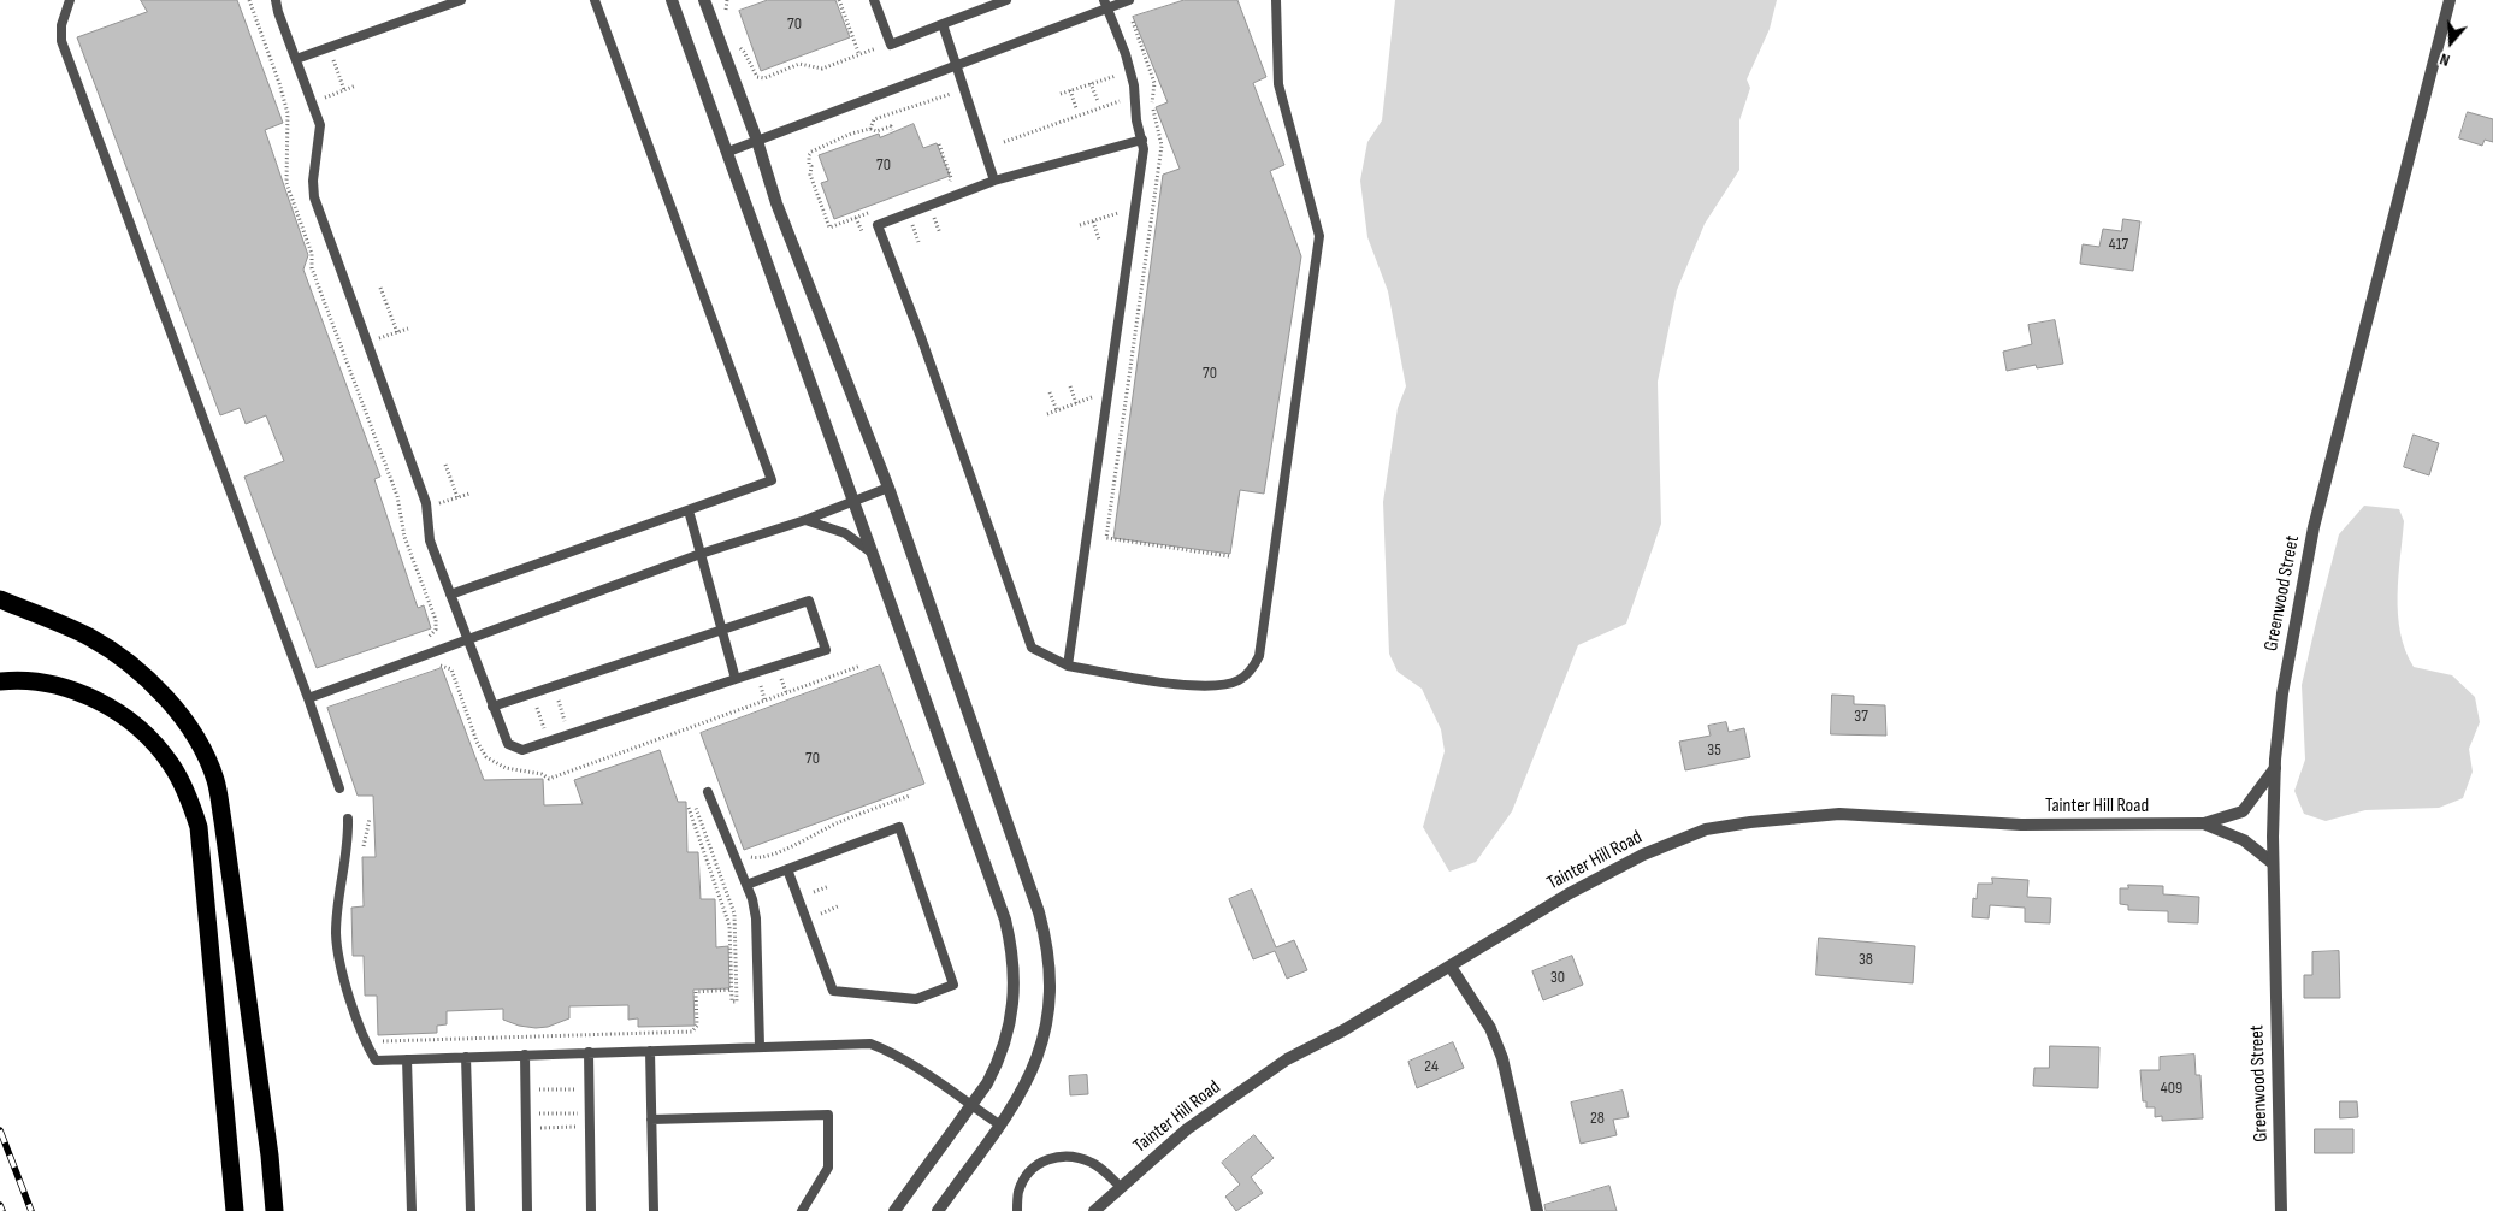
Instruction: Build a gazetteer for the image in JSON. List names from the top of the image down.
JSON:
{
  "streets": {
    "street": ["Greenwood Street", "Tainter Hill Road"]
  },
  "crossings": [
    ["Greenwood Street", "Tainter Hill Road"]
  ],
  "house_numbers": [
    "70",
    "70",
    "417",
    "70",
    "37",
    "35",
    "70",
    "38",
    "30",
    "24",
    "409",
    "28"
  ],
  "north": "bottom"
}
